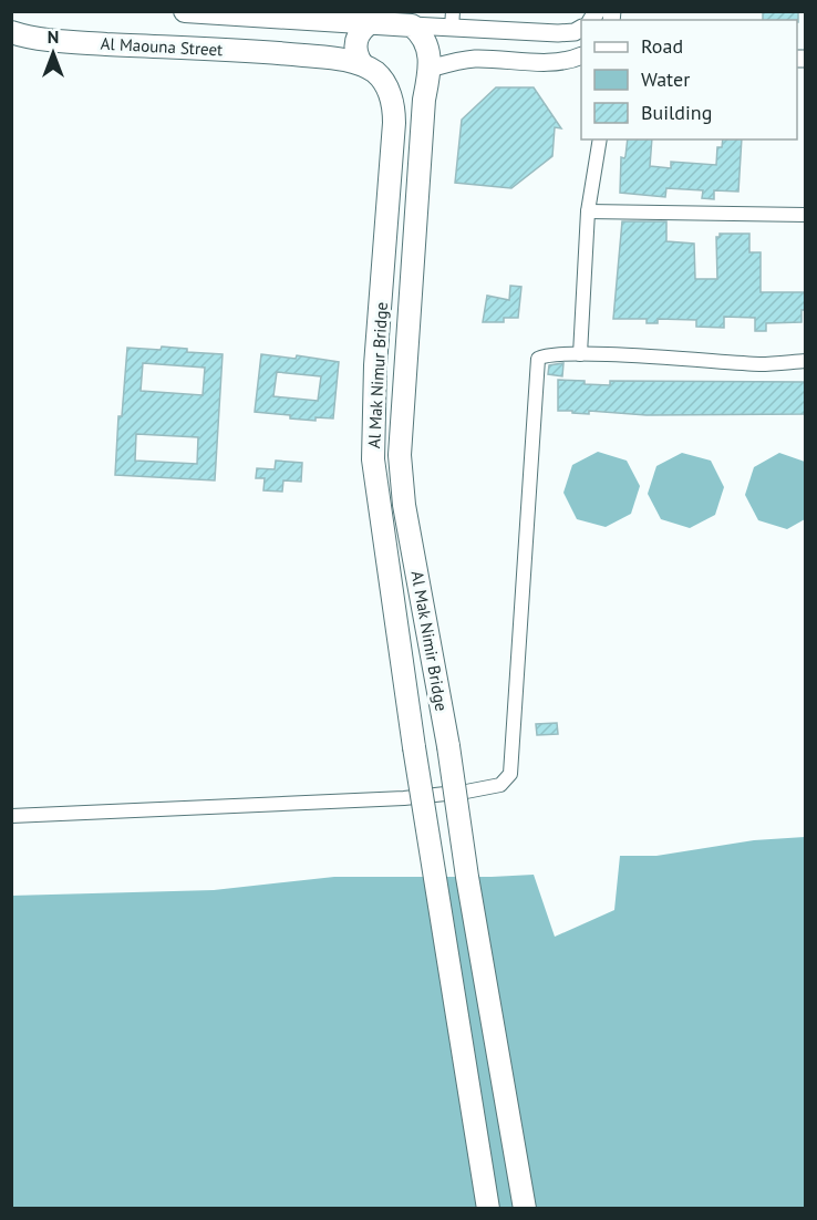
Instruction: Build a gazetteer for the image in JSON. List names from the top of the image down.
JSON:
{
  "streets": {
    "highway": ["Al Maouna Street", "Al Mak Nimur Bridge", "Al Mak Nimir Bridge"]
  },
  "crossings": [
    ["Al Maouna Street", "Al Mak Nimur Bridge"]
  ],
  "legend": ["Road", "Water", "Building"],
  "north": "top"
}
